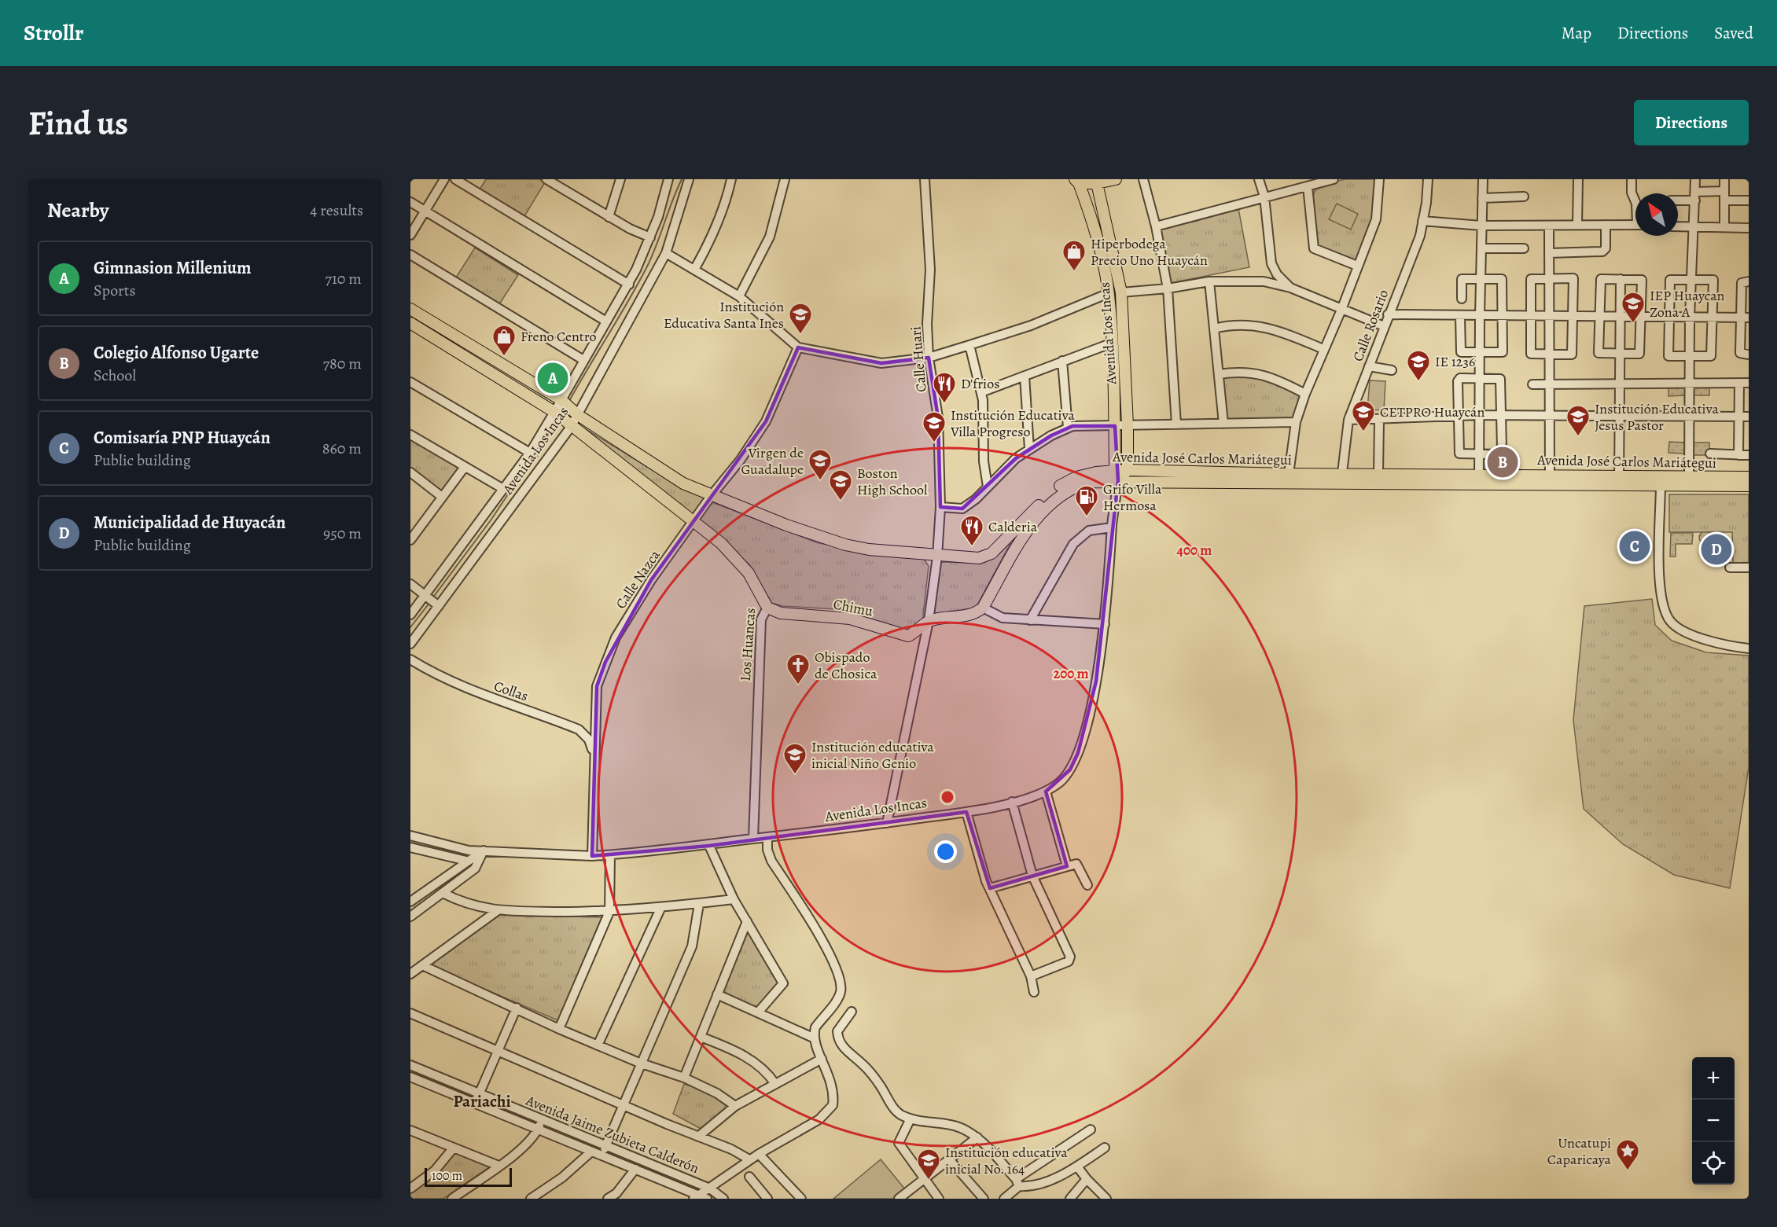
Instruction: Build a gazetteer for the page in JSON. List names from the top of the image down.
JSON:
{
  "streets": {
    "main road": [
      "Avenida Los Incas",
      "Avenida José Carlos Mariátegui",
      "Chimu",
      "Los Huancas"
    ],
    "street": [
      "Calle Rosario",
      "Calle Huari",
      "Calle Nazca",
      "Collas",
      "Avenida Jaime Zubieta Calderón"
    ]
  },
  "crossings": [
    ["Calle Rosario", "Avenida José Carlos Mariátegui"],
    ["Avenida Los Incas", "Calle Huari"],
    ["Avenida Los Incas", "Avenida José Carlos Mariátegui"],
    ["Avenida Los Incas", "Calle Nazca"],
    ["Avenida Los Incas", "Los Huancas"],
    ["Calle Huari", "Avenida José Carlos Mariátegui"],
    ["Calle Huari", "Chimu"],
    ["Avenida José Carlos Mariátegui", "Calle Nazca"],
    ["Calle Nazca", "Los Huancas"],
    ["Calle Nazca", "Collas"],
    ["Chimu", "Los Huancas"]
  ],
  "districts": ["Pariachi"],
  "places": {
    "shop": ["Hiperbodega Precio Uno Huaycán", "Freno Centro"],
    "school or university": [
      "IEP Huaycan Zona A",
      "Institución Educativa Santa Ines",
      "IE 1236",
      "CETPRO Huaycán",
      "Institución Educativa Jesus Pastor",
      "Institución Educativa Villa Progreso",
      "Virgen de Guadalupe",
      "Boston High School",
      "Institución educativa inicial Niño Genio",
      "Institución educativa inicial No. 164"
    ],
    "restaurant": ["D'frios", "Calderia"],
    "fuel station": ["Grifo Villa Hermosa"],
    "church": ["Obispado de Chosica"],
    "place": ["Uncatupi Caparicaya"]
  },
  "scale_bar": "100 m",
  "north": "top left",
  "page": {
    "header": "Strollr",
    "nav": ["Map", "Directions", "Saved"],
    "buttons": "Directions",
    "title": "Find us",
    "heading": ["Nearby", "4 results"],
    "list": [
      {
        "mark": "A",
        "name": "Gimnasion Millenium",
        "note": "Sports",
        "value": "710 m"
      },
      {
        "mark": "B",
        "name": "Colegio Alfonso Ugarte",
        "note": "School",
        "value": "780 m"
      },
      {
        "mark": "C",
        "name": "Comisaría PNP Huaycán",
        "note": "Public building",
        "value": "860 m"
      },
      {
        "mark": "D",
        "name": "Municipalidad de Huyacán",
        "note": "Public building",
        "value": "950 m"
      }
    ],
    "pins": [
      "A",
      "B",
      "C",
      "D"
    ],
    "map_buttons": ["+", "−"],
    "scale": "100 m"
  },
  "rings": ["400 m", "200 m"]
}
